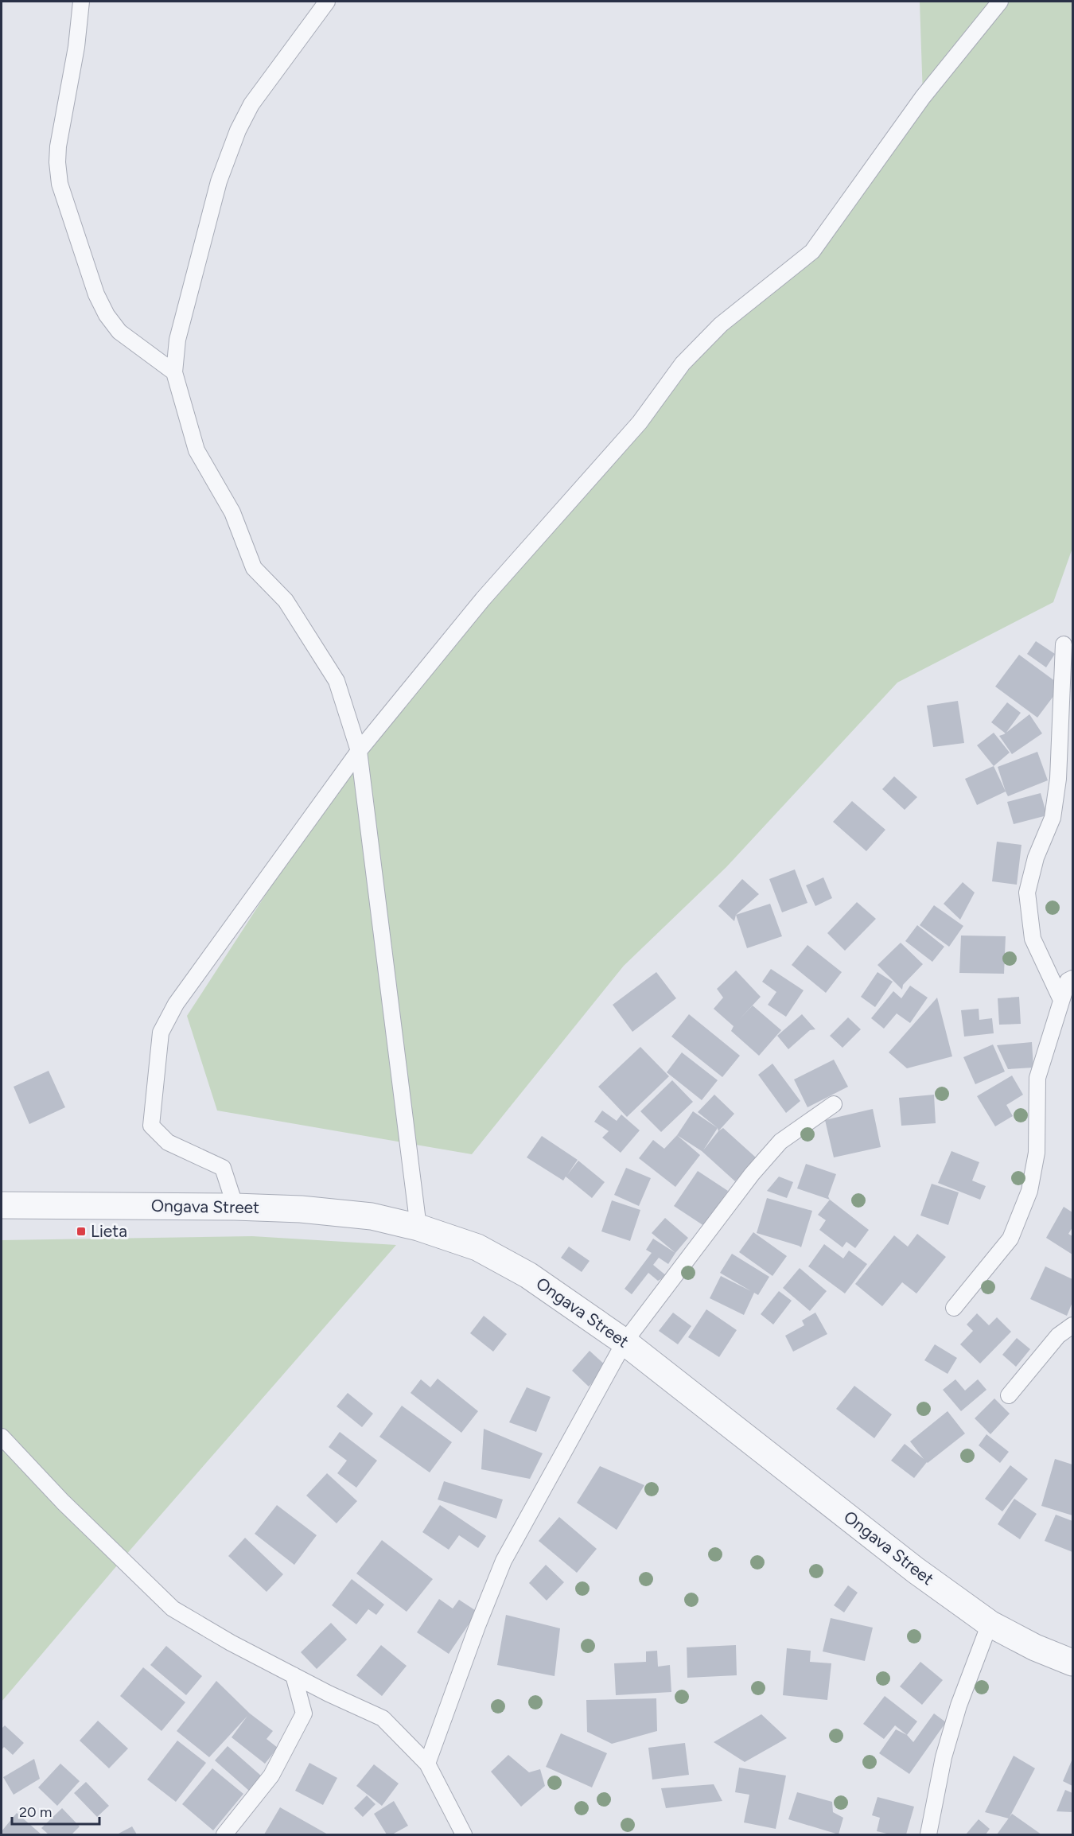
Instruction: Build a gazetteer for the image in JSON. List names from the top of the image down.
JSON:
{
  "streets": {
    "street": ["Ongava Street"]
  },
  "places": {
    "transit": ["Lieta"]
  },
  "scale_bar": "20 m"
}
